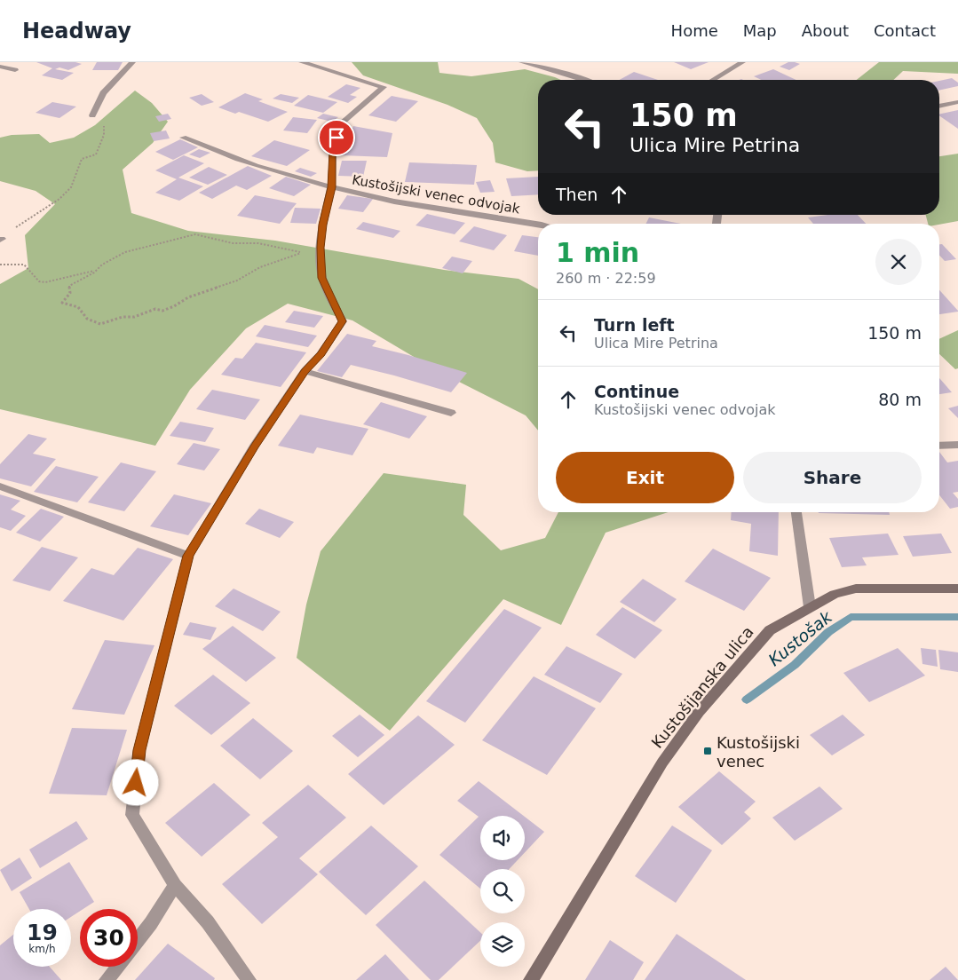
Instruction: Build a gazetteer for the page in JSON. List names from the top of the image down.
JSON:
{
  "streets": {
    "street": ["Kustošijski venec odvojak", "Kustošijanska ulica"]
  },
  "water": ["Kustošak"],
  "places": {
    "transit": ["Kustošijski venec"]
  },
  "page": {
    "header": "Headway",
    "nav": [
      "Home",
      "Map",
      "About",
      "Contact"
    ],
    "turn": ["150 m", "Ulica Mire Petrina"],
    "then": "Then",
    "heading": ["1 min", "260 m · 22:59"],
    "list": [
      {
        "name": "Turn left",
        "note": "Ulica Mire Petrina",
        "value": "150 m"
      },
      {
        "name": "Continue",
        "note": "Kustošijski venec odvojak",
        "value": "80 m"
      }
    ],
    "buttons": ["Exit", "Share"],
    "speed": "19 km/h",
    "limit": "30"
  }
}
